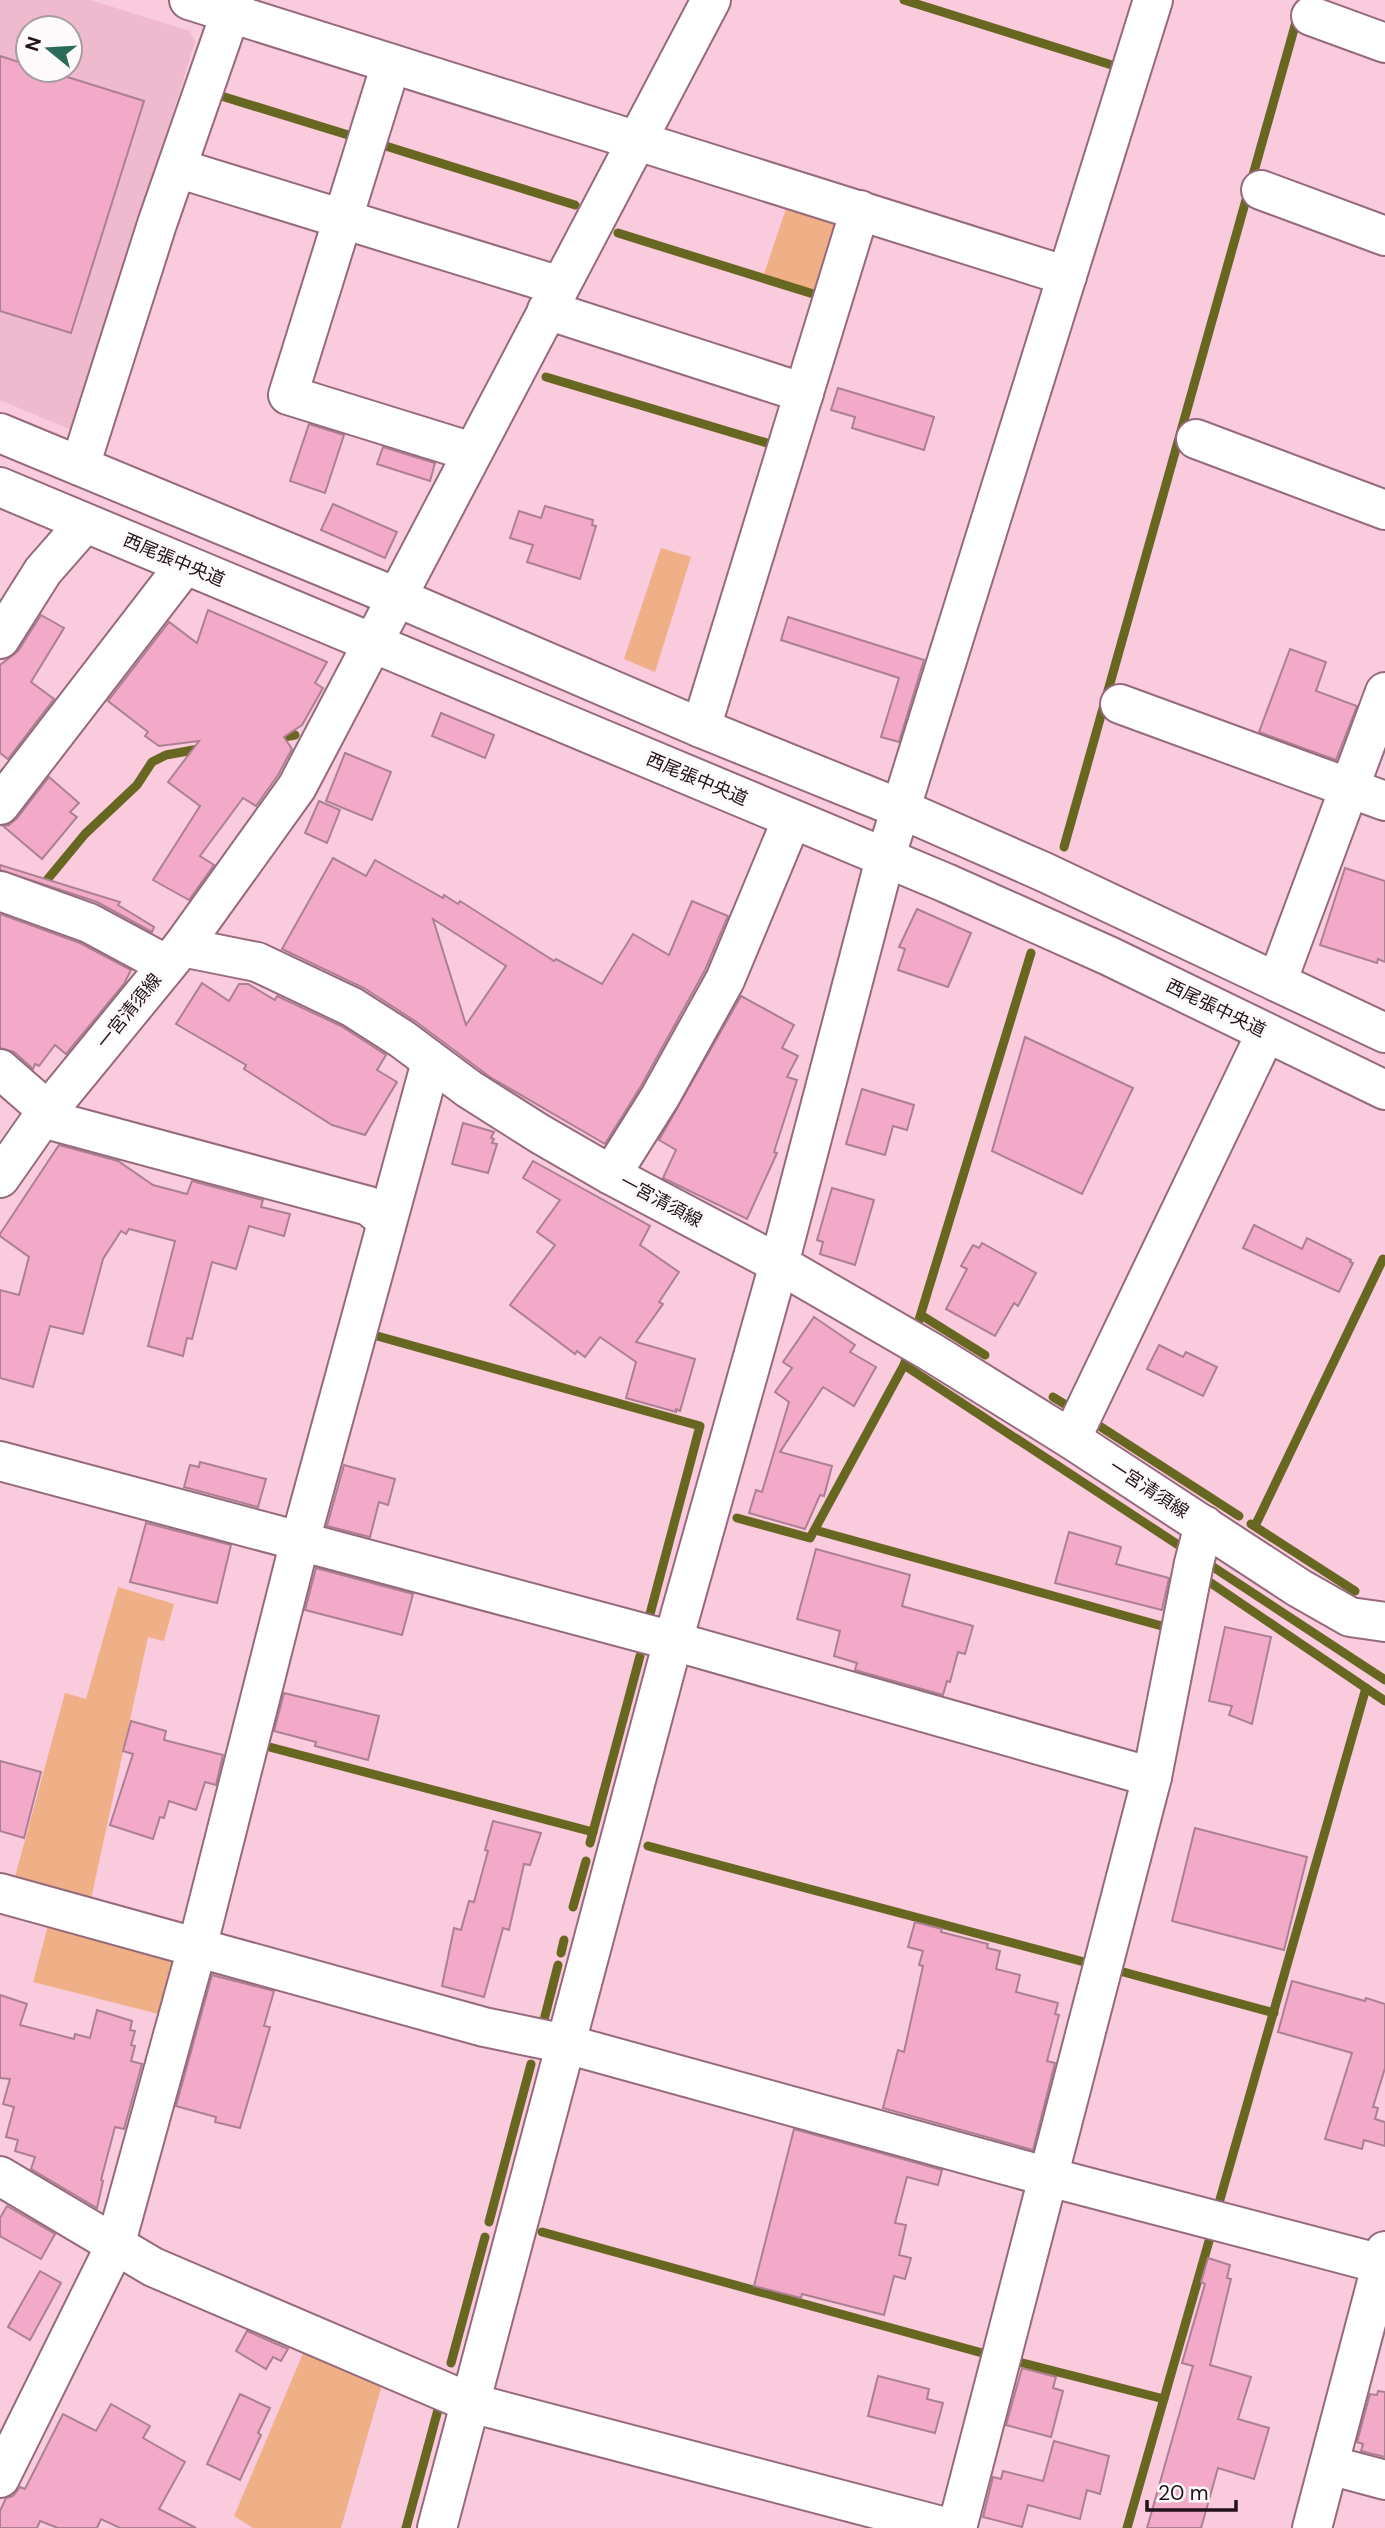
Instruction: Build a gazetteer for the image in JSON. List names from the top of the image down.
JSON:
{
  "streets": {
    "street": ["西尾張中央道", "一宮清須線"]
  },
  "scale_bar": "20 m",
  "north": "left"
}
